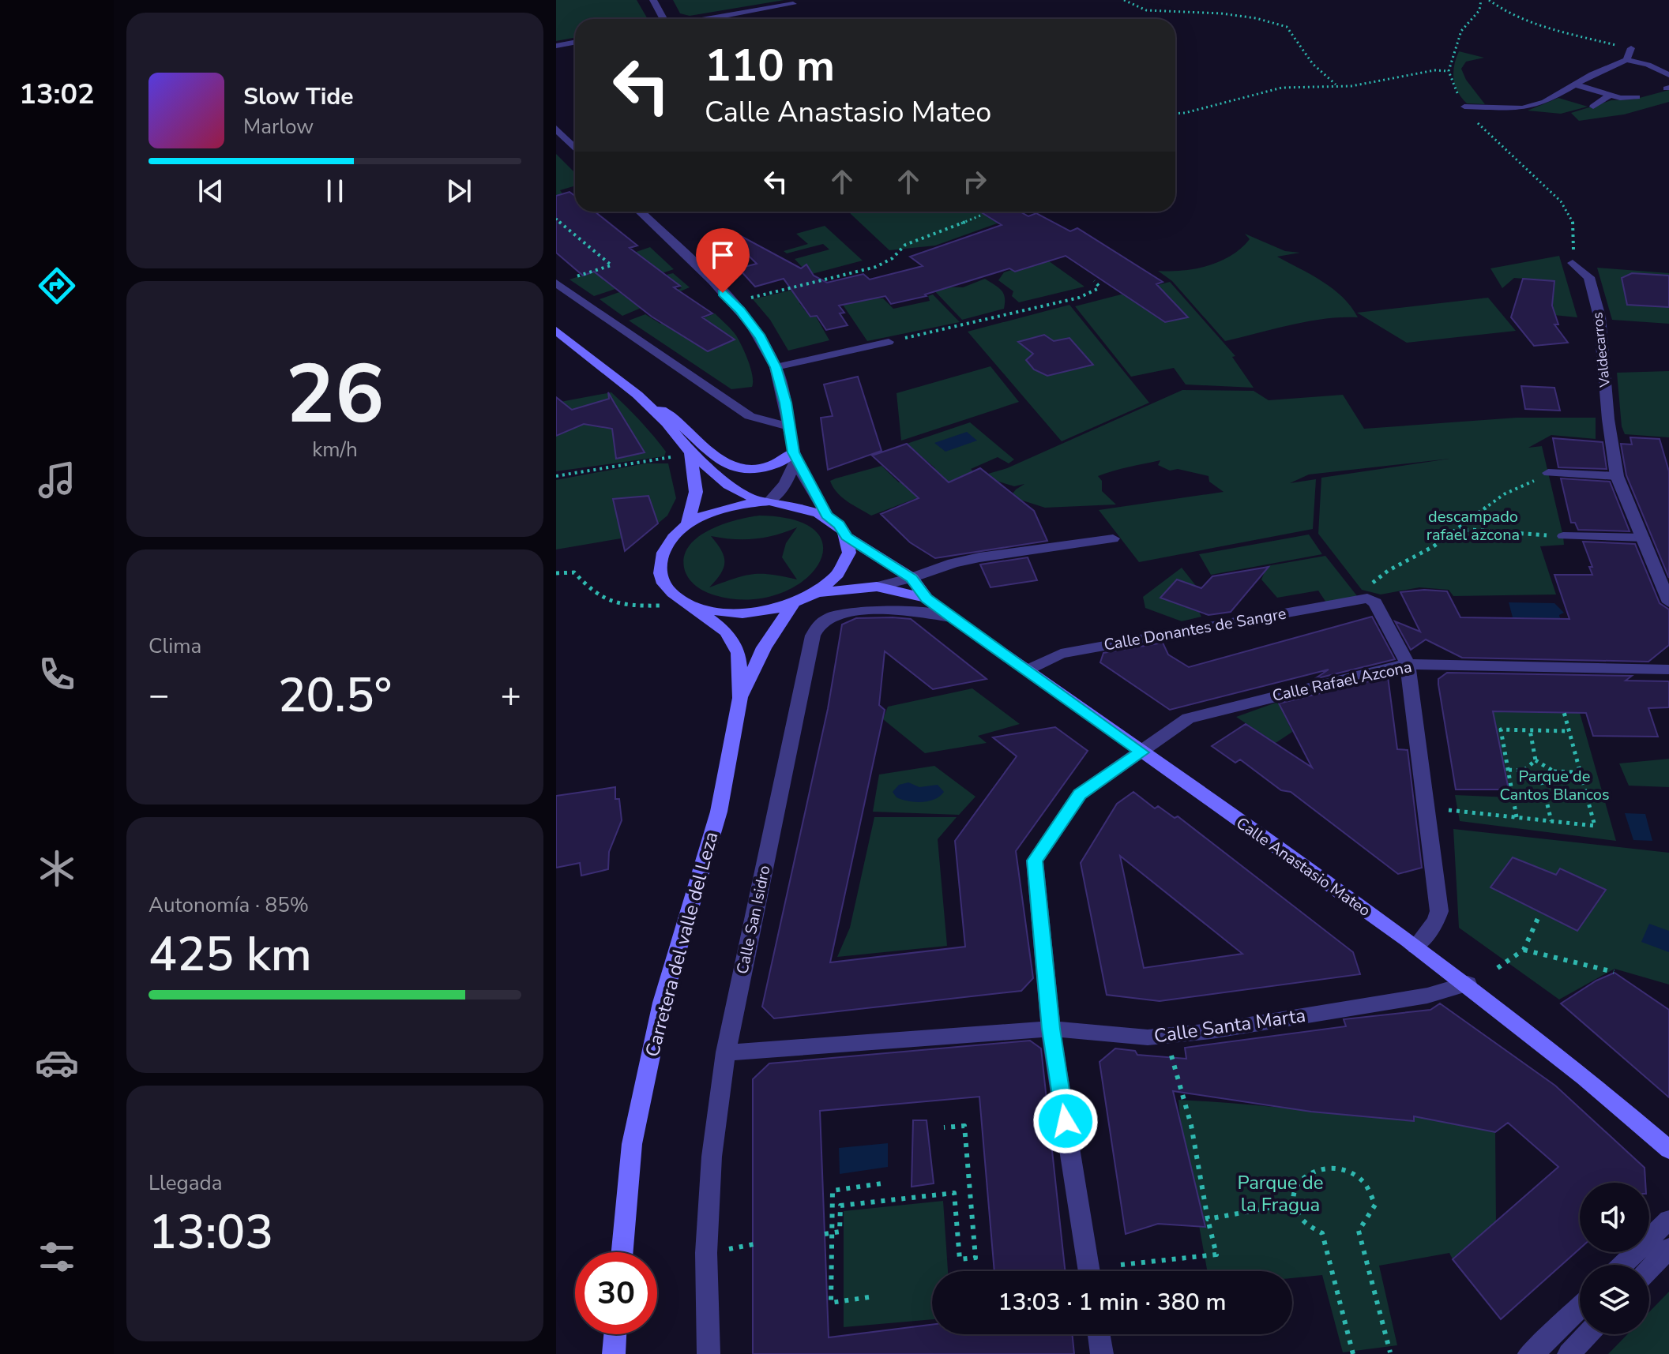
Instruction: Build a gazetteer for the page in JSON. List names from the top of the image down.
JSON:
{
  "streets": {
    "main road": ["Calle Anastasio Mateo", "Carretera del valle del Leza"],
    "street": [
      "Valdecarros",
      "Calle Donantes de Sangre",
      "Calle Rafael Azcona",
      "Calle San Isidro",
      "Calle Santa Marta"
    ]
  },
  "crossings": [
    ["Calle Donantes de Sangre", "Calle Anastasio Mateo"],
    ["Calle Rafael Azcona", "Calle Anastasio Mateo"],
    ["Calle Rafael Azcona", "Calle Santa Marta"],
    ["Calle Anastasio Mateo", "Calle San Isidro"],
    ["Calle Anastasio Mateo", "Calle Santa Marta"],
    ["Calle San Isidro", "Calle Santa Marta"]
  ],
  "parks": ["descampado rafael azcona", "Parque de Cantos Blancos", "Parque de la Fragua"],
  "page": {
    "tabs": "13:02",
    "turn": ["110 m", "Calle Anastasio Mateo"],
    "song": ["Slow Tide", "Marlow"],
    "tile": [
      ["26", "km/h"],
      "Clima",
      ["Autonomía · 85%", "425 km"],
      ["Llegada", "13:03"]
    ],
    "heat": ["−", "20.5°", "+"],
    "limit": "30",
    "trip": "13:03 · 1 min · 380 m"
  }
}
